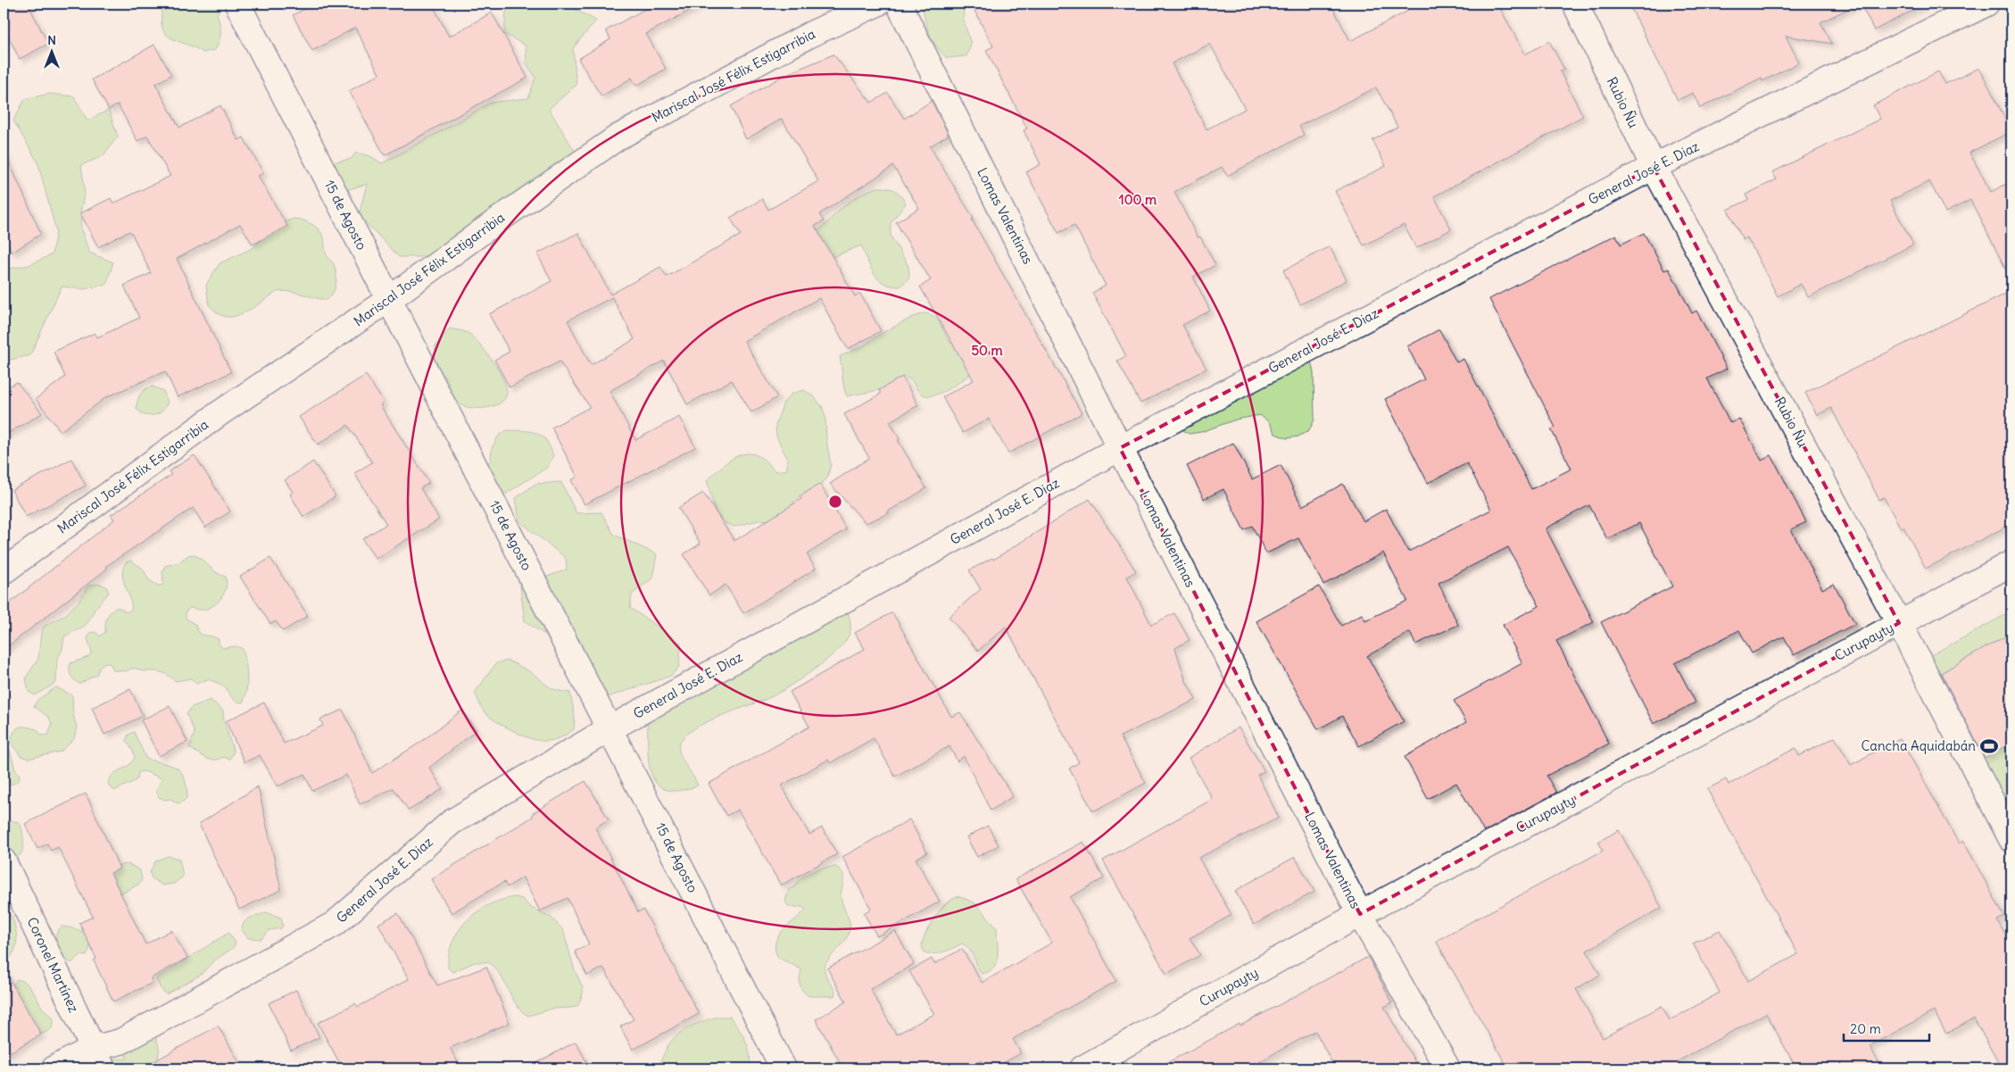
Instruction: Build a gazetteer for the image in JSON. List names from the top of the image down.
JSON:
{
  "streets": {
    "street": [
      "Mariscal José Félix Estigarribia",
      "Rubio Ñu",
      "General José E. Diaz",
      "15 de Agosto",
      "Lomas Valentinas",
      "Curupayty",
      "Coronel Martínez"
    ]
  },
  "crossings": [
    ["Mariscal José Félix Estigarribia", "15 de Agosto"],
    ["Rubio Ñu", "General José E. Diaz"],
    ["Rubio Ñu", "Curupayty"],
    ["General José E. Diaz", "15 de Agosto"],
    ["General José E. Diaz", "Lomas Valentinas"],
    ["General José E. Diaz", "Coronel Martínez"],
    ["Lomas Valentinas", "Curupayty"]
  ],
  "places": {
    "sports": ["Cancha Aquidabán"]
  },
  "scale_bar": "20 m",
  "north": "top",
  "rings": ["100 m", "50 m"]
}
